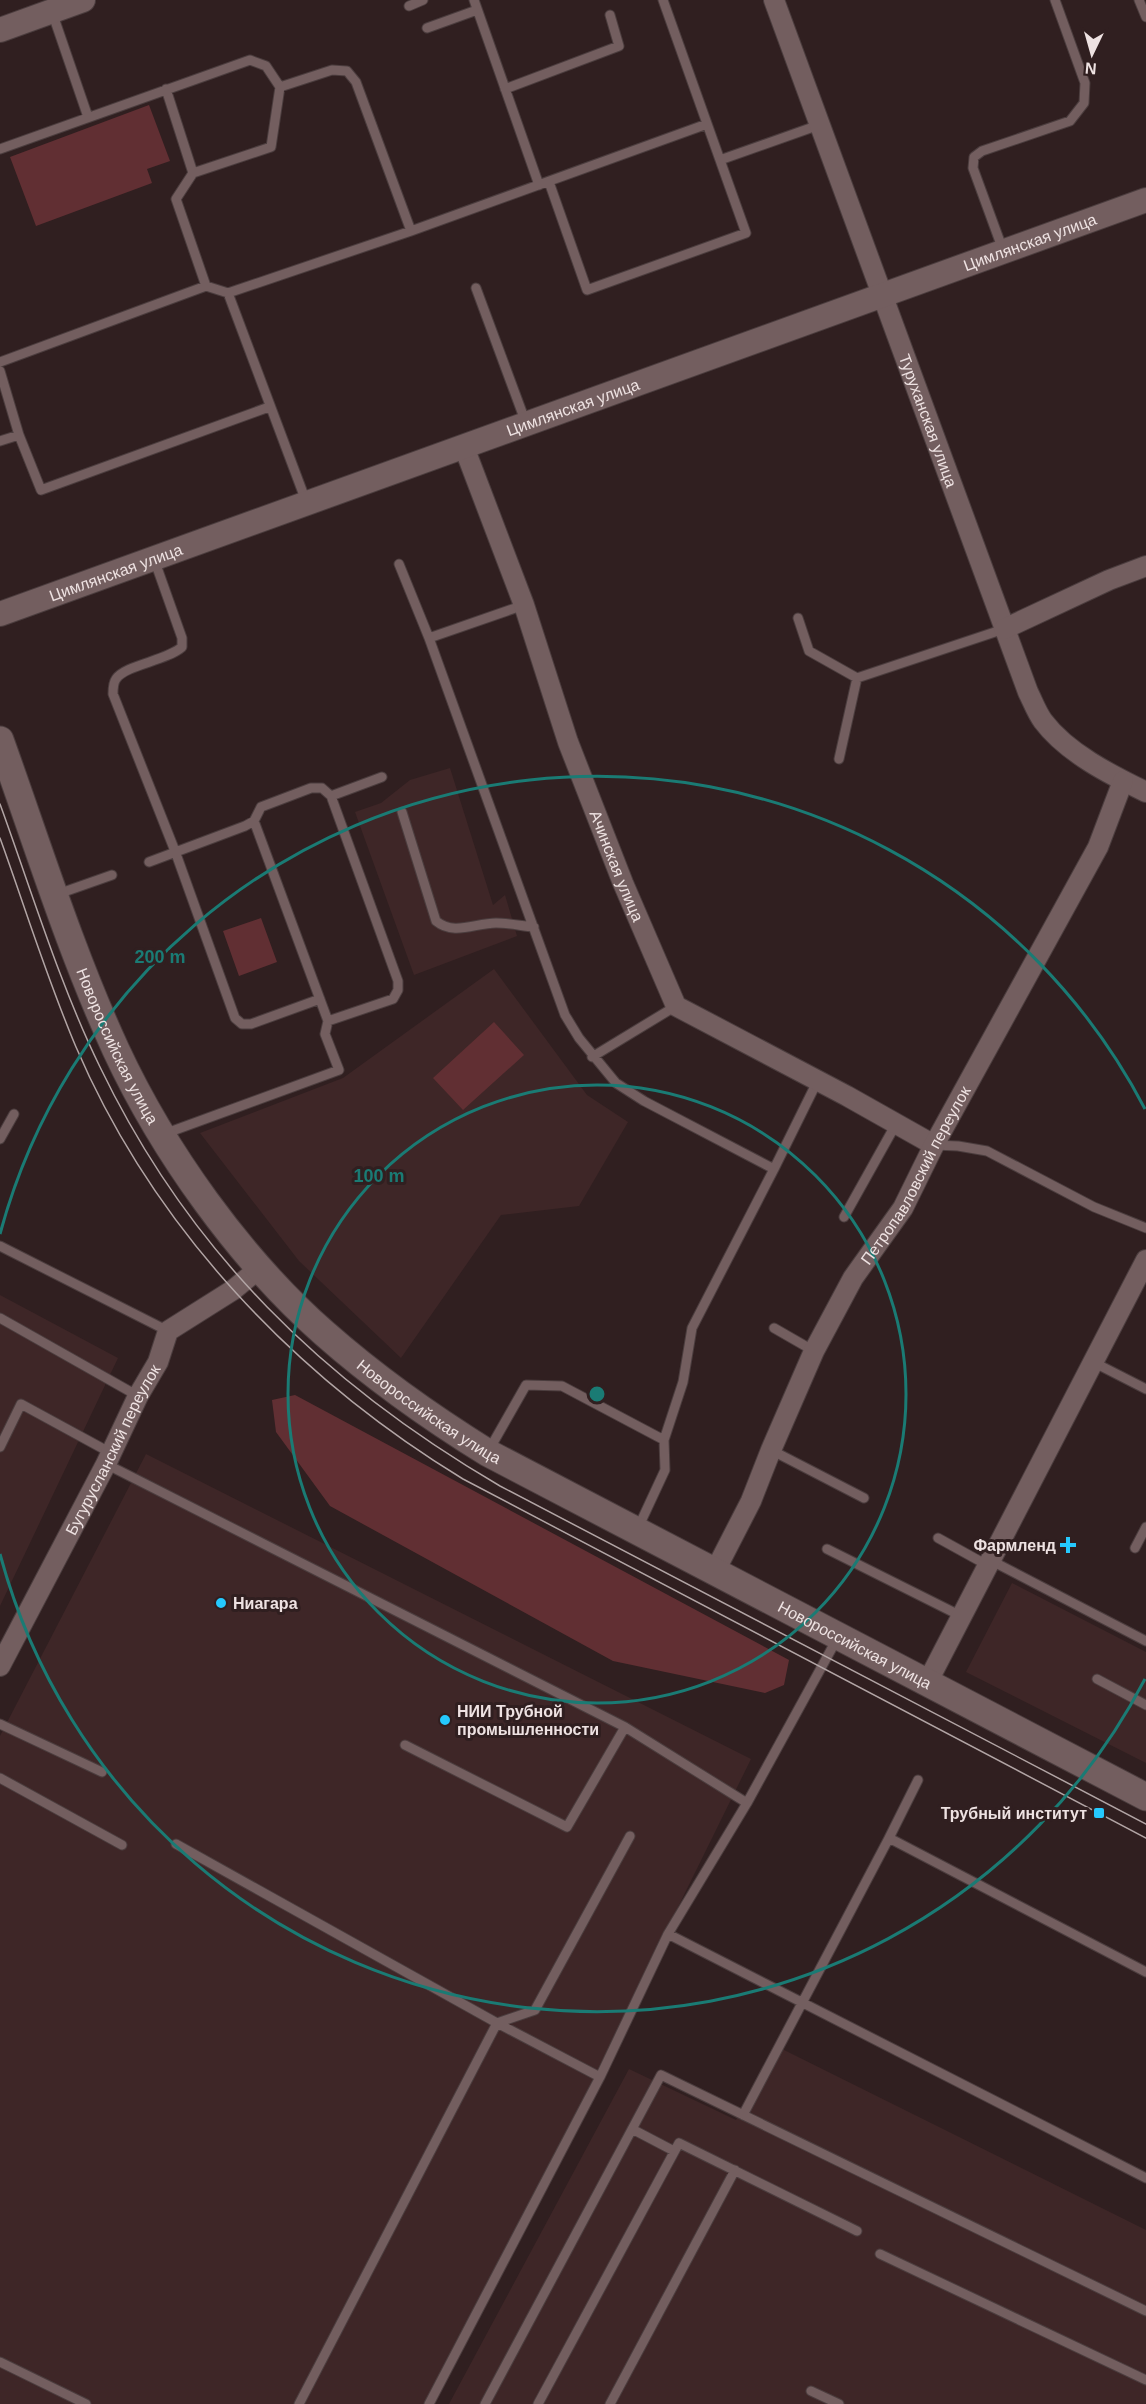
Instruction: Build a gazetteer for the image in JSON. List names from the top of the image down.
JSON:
{
  "streets": {
    "main road": ["Новороссийская улица"],
    "street": [
      "Цимлянская улица",
      "Туруханская улица",
      "Ачинская улица",
      "Петропавловский переулок",
      "Бугурусланский переулок"
    ]
  },
  "crossings": [
    ["Цимлянская улица", "Туруханская улица"],
    ["Цимлянская улица", "Ачинская улица"],
    ["Туруханская улица", "Петропавловский переулок"],
    ["Новороссийская улица", "Петропавловский переулок"]
  ],
  "places": {
    "health": ["Фармленд"],
    "other": ["Ниагара", "НИИ Трубной промышленности"],
    "transit": ["Трубный институт"]
  },
  "north": "bottom",
  "rings": ["200 m", "100 m"]
}
